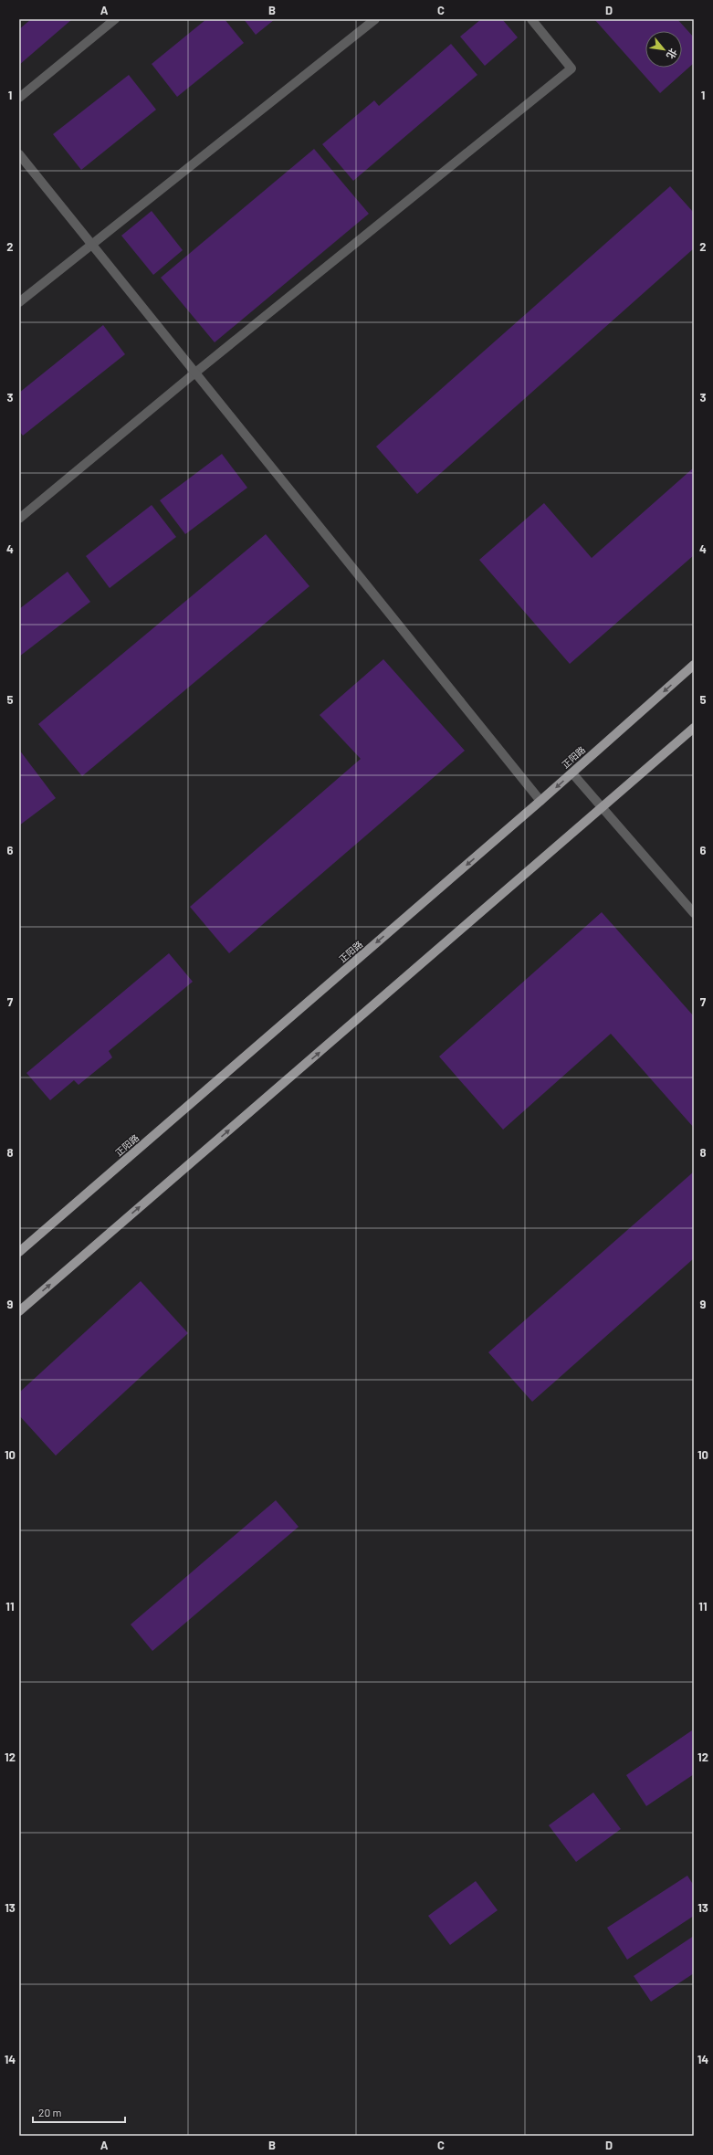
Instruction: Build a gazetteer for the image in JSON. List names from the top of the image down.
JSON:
{
  "streets": {
    "main road": ["正阳路"]
  },
  "scale_bar": "20 m",
  "north": "bottom right",
  "grid": {
    "columns": [
      "A",
      "B",
      "C",
      "D"
    ],
    "rows": [
      "1",
      "2",
      "3",
      "4",
      "5",
      "6",
      "7",
      "8",
      "9",
      "10",
      "11",
      "12",
      "13",
      "14"
    ]
  }
}
